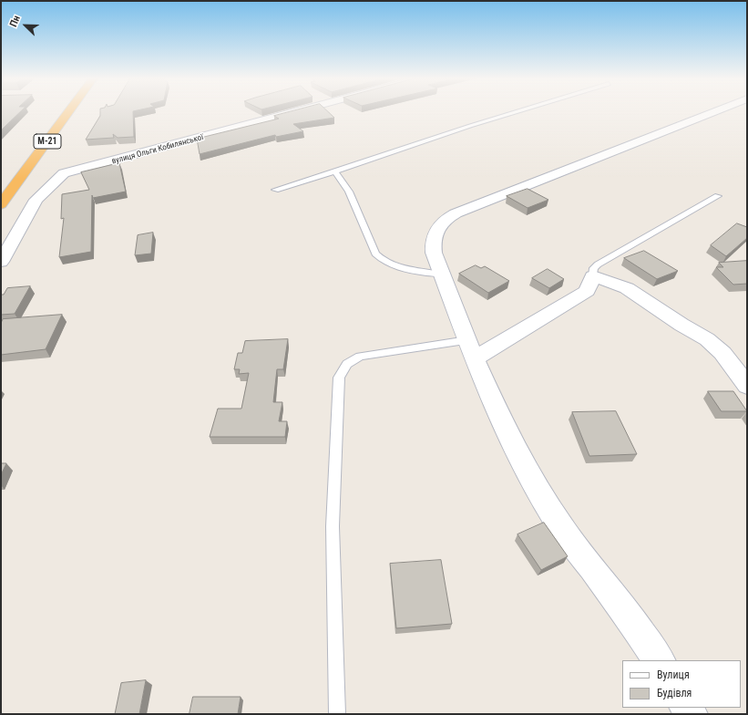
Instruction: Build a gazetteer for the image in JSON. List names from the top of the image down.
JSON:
{
  "streets": {
    "highway": ["М-21"],
    "street": ["вулиця Ольги Кобилянської"]
  },
  "legend": ["Вулиця", "Будівля"],
  "north": "top left"
}
